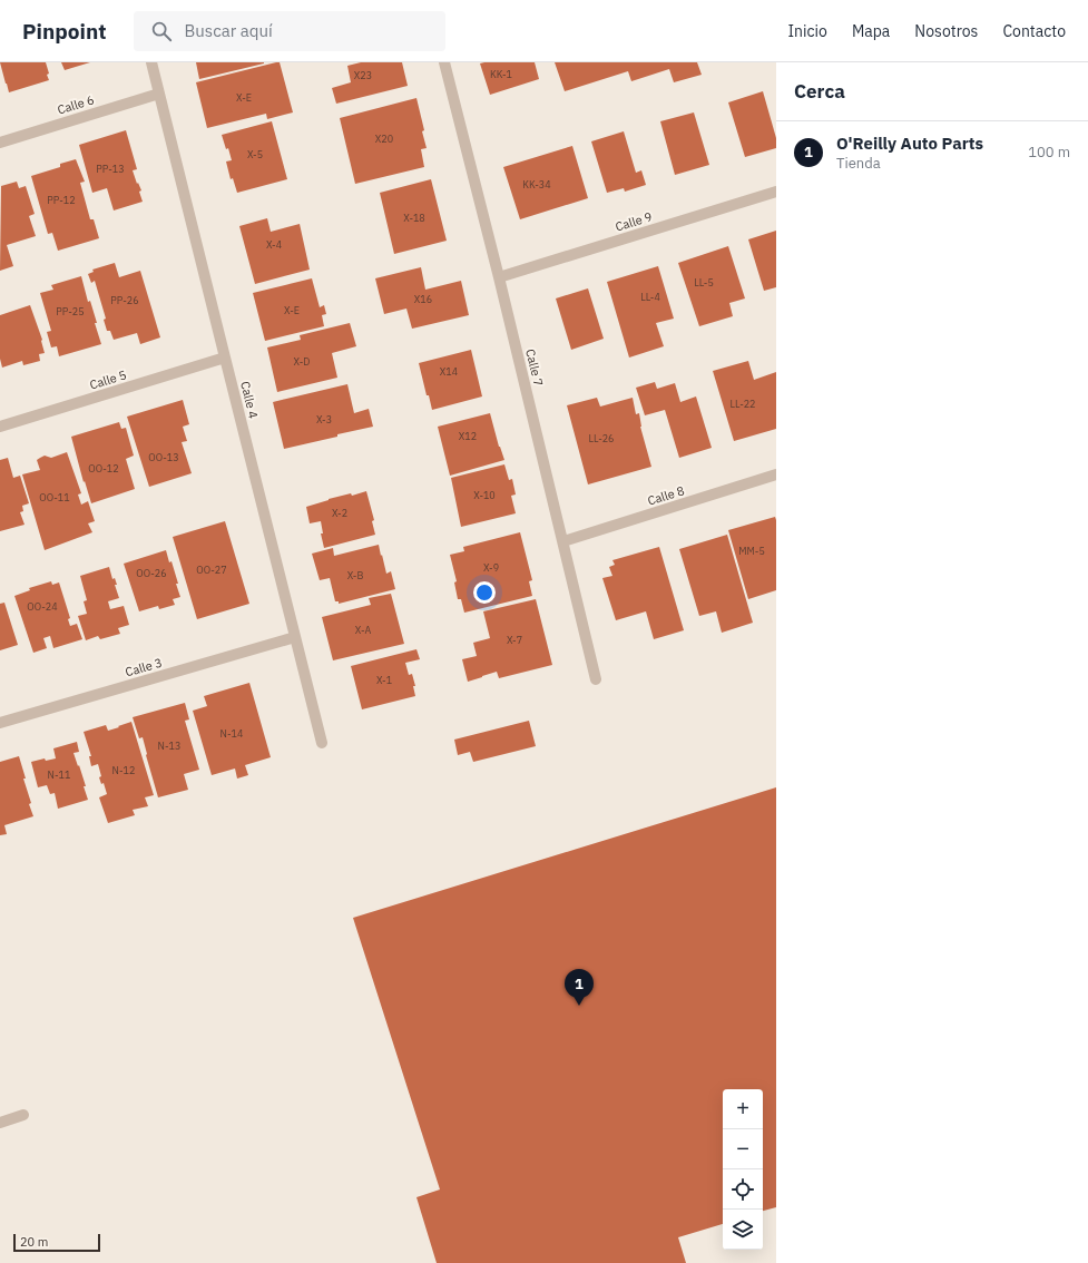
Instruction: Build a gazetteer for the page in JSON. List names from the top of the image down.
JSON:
{
  "streets": {
    "street": [
      "Calle 6",
      "Calle 9",
      "Calle 7",
      "Calle 5",
      "Calle 4",
      "Calle 8",
      "Calle 3"
    ]
  },
  "crossings": [
    ["Calle 6", "Calle 4"],
    ["Calle 9", "Calle 7"],
    ["Calle 7", "Calle 8"],
    ["Calle 5", "Calle 4"],
    ["Calle 4", "Calle 3"]
  ],
  "house_numbers": [
    "KK-1",
    "X23",
    "X-E",
    "X20",
    "X-5",
    "PP-13",
    "KK-34",
    "PP-12",
    "X-18",
    "X-4",
    "LL-5",
    "LL-4",
    "X16",
    "PP-26",
    "X-E",
    "PP-25",
    "X-D",
    "X14",
    "LL-22",
    "X-3",
    "X12",
    "LL-26",
    "OO-13",
    "OO-12",
    "X-10",
    "OO-11",
    "X-2",
    "MM-5",
    "X-9",
    "OO-27",
    "OO-26",
    "X-B",
    "OO-24",
    "X-A",
    "X-7",
    "X-1",
    "N-14",
    "N-13",
    "N-12",
    "N-11"
  ],
  "scale_bar": "20 m",
  "page": {
    "header": "Pinpoint",
    "search": "Buscar aquí",
    "nav": [
      "Inicio",
      "Mapa",
      "Nosotros",
      "Contacto"
    ],
    "heading": "Cerca",
    "list": [
      {
        "mark": "1",
        "name": "O'Reilly Auto Parts",
        "note": "Tienda",
        "value": "100 m"
      }
    ],
    "pins": "1",
    "map_buttons": ["+", "−"],
    "scale": "20 m"
  }
}
